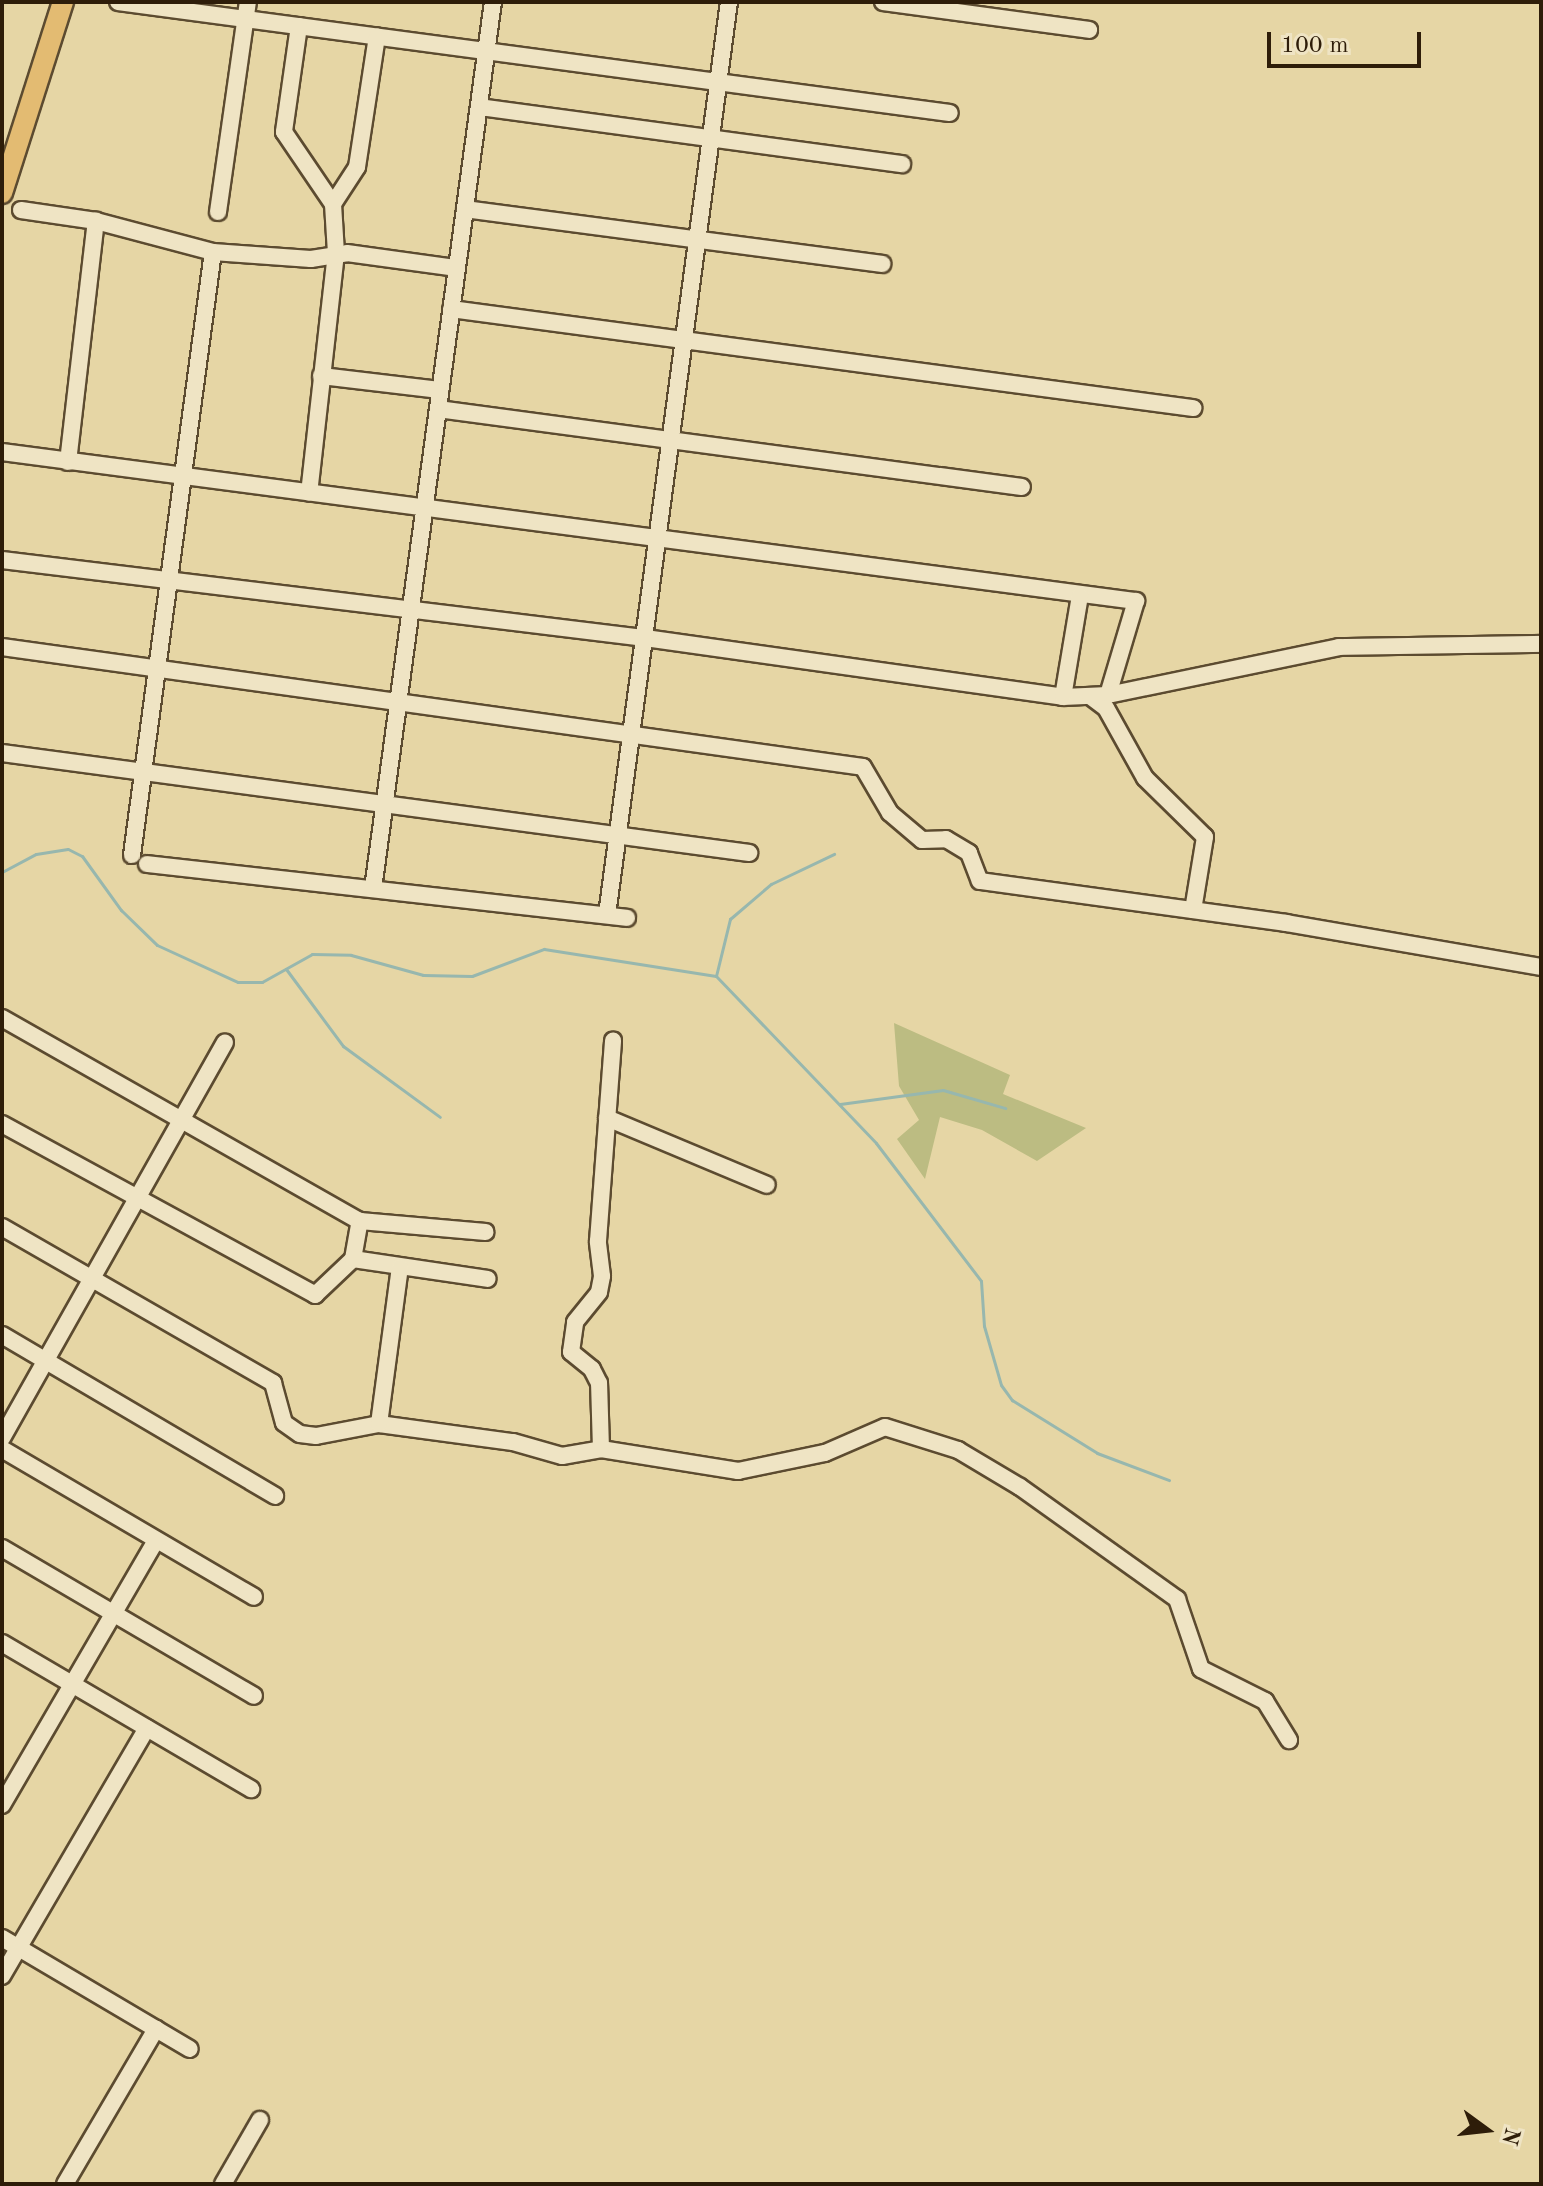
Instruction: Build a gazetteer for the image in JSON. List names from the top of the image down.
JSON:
{
  "scale_bar": "100 m",
  "north": "right"
}
